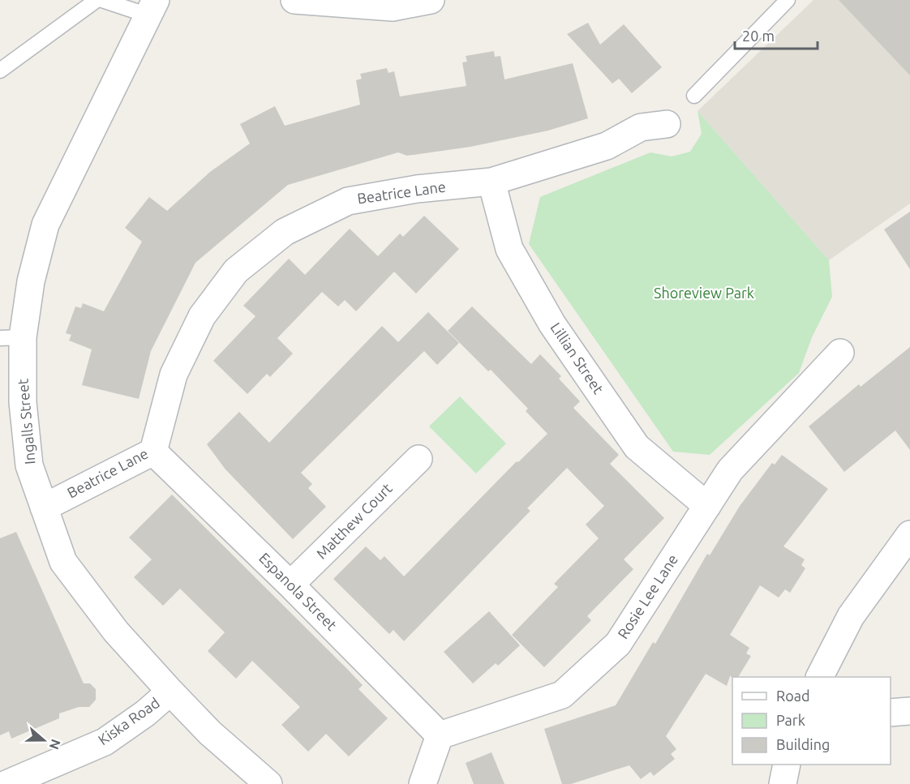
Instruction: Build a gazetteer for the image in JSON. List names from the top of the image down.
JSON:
{
  "streets": {
    "street": [
      "Beatrice Lane",
      "Lillian Street",
      "Ingalls Street",
      "Matthew Court",
      "Espanola Street",
      "Rosie Lee Lane",
      "Kiska Road"
    ]
  },
  "crossings": [
    ["Beatrice Lane", "Lillian Street"],
    ["Beatrice Lane", "Ingalls Street"],
    ["Beatrice Lane", "Espanola Street"],
    ["Lillian Street", "Rosie Lee Lane"],
    ["Ingalls Street", "Kiska Road"],
    ["Matthew Court", "Espanola Street"],
    ["Espanola Street", "Rosie Lee Lane"]
  ],
  "parks": ["Shoreview Park"],
  "legend": ["Road", "Park", "Building"],
  "scale_bar": "20 m",
  "north": "right"
}
